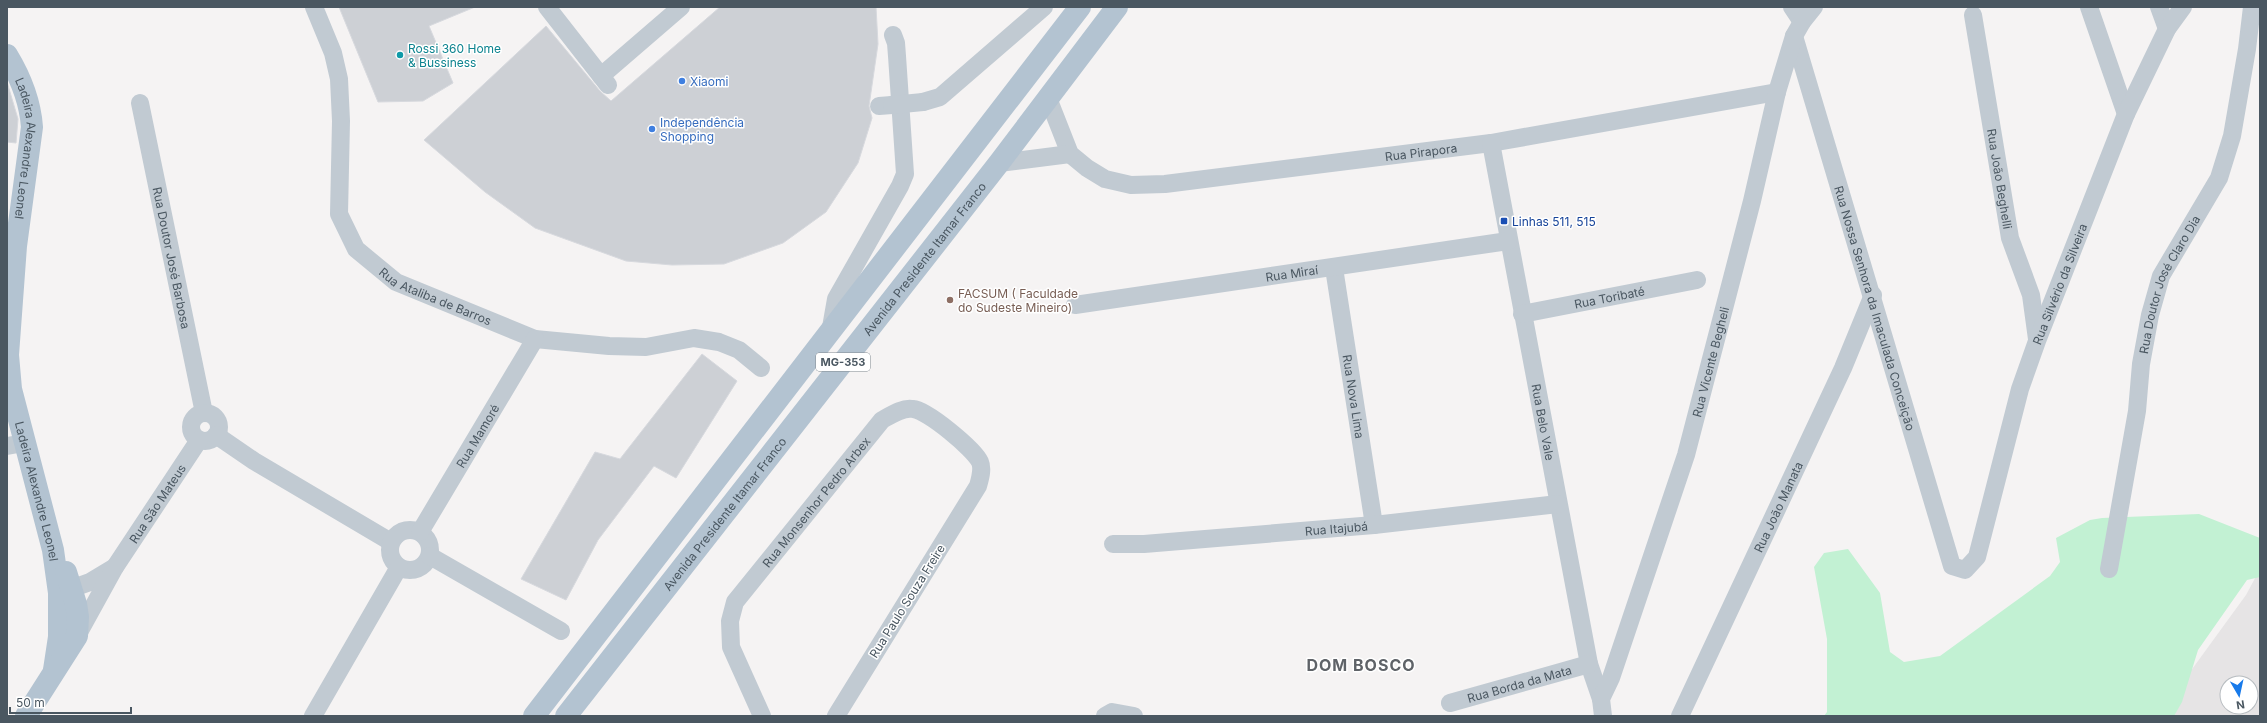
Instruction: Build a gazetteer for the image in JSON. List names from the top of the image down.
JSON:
{
  "streets": {
    "main road": ["Ladeira Alexandre Leonel", "Avenida Presidente Itamar Franco", "MG-353"],
    "street": [
      "Rua Pirapora",
      "Rua João Beghelli",
      "Rua Doutor José Barbosa",
      "Rua Miraí",
      "Rua Silvério da Silveira",
      "Rua Doutor José Claro Dia",
      "Rua Ataliba de Barros",
      "Rua Toribaté",
      "Rua Nossa Senhora da Imaculada Conceição",
      "Rua Vicente Begheli",
      "Rua Nova Lima",
      "Rua Belo Vale",
      "Rua Mamoré",
      "Rua Monsenhor Pedro Arbex",
      "Rua São Mateus",
      "Rua João Manata",
      "Rua Itajubá",
      "Rua Paulo Souza Freire",
      "Rua Borda da Mata"
    ]
  },
  "crossings": [
    ["Ladeira Alexandre Leonel", "Rua São Mateus"],
    ["Rua Pirapora", "Rua Vicente Begheli"],
    ["Rua Pirapora", "Rua Belo Vale"],
    ["Rua João Beghelli", "Rua Silvério da Silveira"],
    ["Rua Doutor José Barbosa", "Rua São Mateus"],
    ["Rua Miraí", "Rua Nova Lima"],
    ["Rua Miraí", "Rua Belo Vale"],
    ["Rua Silvério da Silveira", "Rua Nossa Senhora da Imaculada Conceição"],
    ["Rua Ataliba de Barros", "Rua Mamoré"],
    ["Rua Toribaté", "Rua Belo Vale"],
    ["Rua Nossa Senhora da Imaculada Conceição", "Rua Vicente Begheli"],
    ["Rua Nossa Senhora da Imaculada Conceição", "Rua João Manata"],
    ["Rua Vicente Begheli", "Rua Belo Vale"],
    ["Rua Nova Lima", "Rua Itajubá"],
    ["Rua Belo Vale", "Rua Itajubá"],
    ["Rua Belo Vale", "Rua Borda da Mata"],
    ["Rua Monsenhor Pedro Arbex", "Rua Paulo Souza Freire"]
  ],
  "districts": ["DOM BOSCO"],
  "places": {
    "other": [
      "Rossi 360 Home & Bussiness",
      "Xiaomi",
      "Independência Shopping",
      "FACSUM ( Faculdade do Sudeste Mineiro)"
    ],
    "transit": ["Linhas 511, 515"]
  },
  "scale_bar": "50 m",
  "north": "bottom"
}
